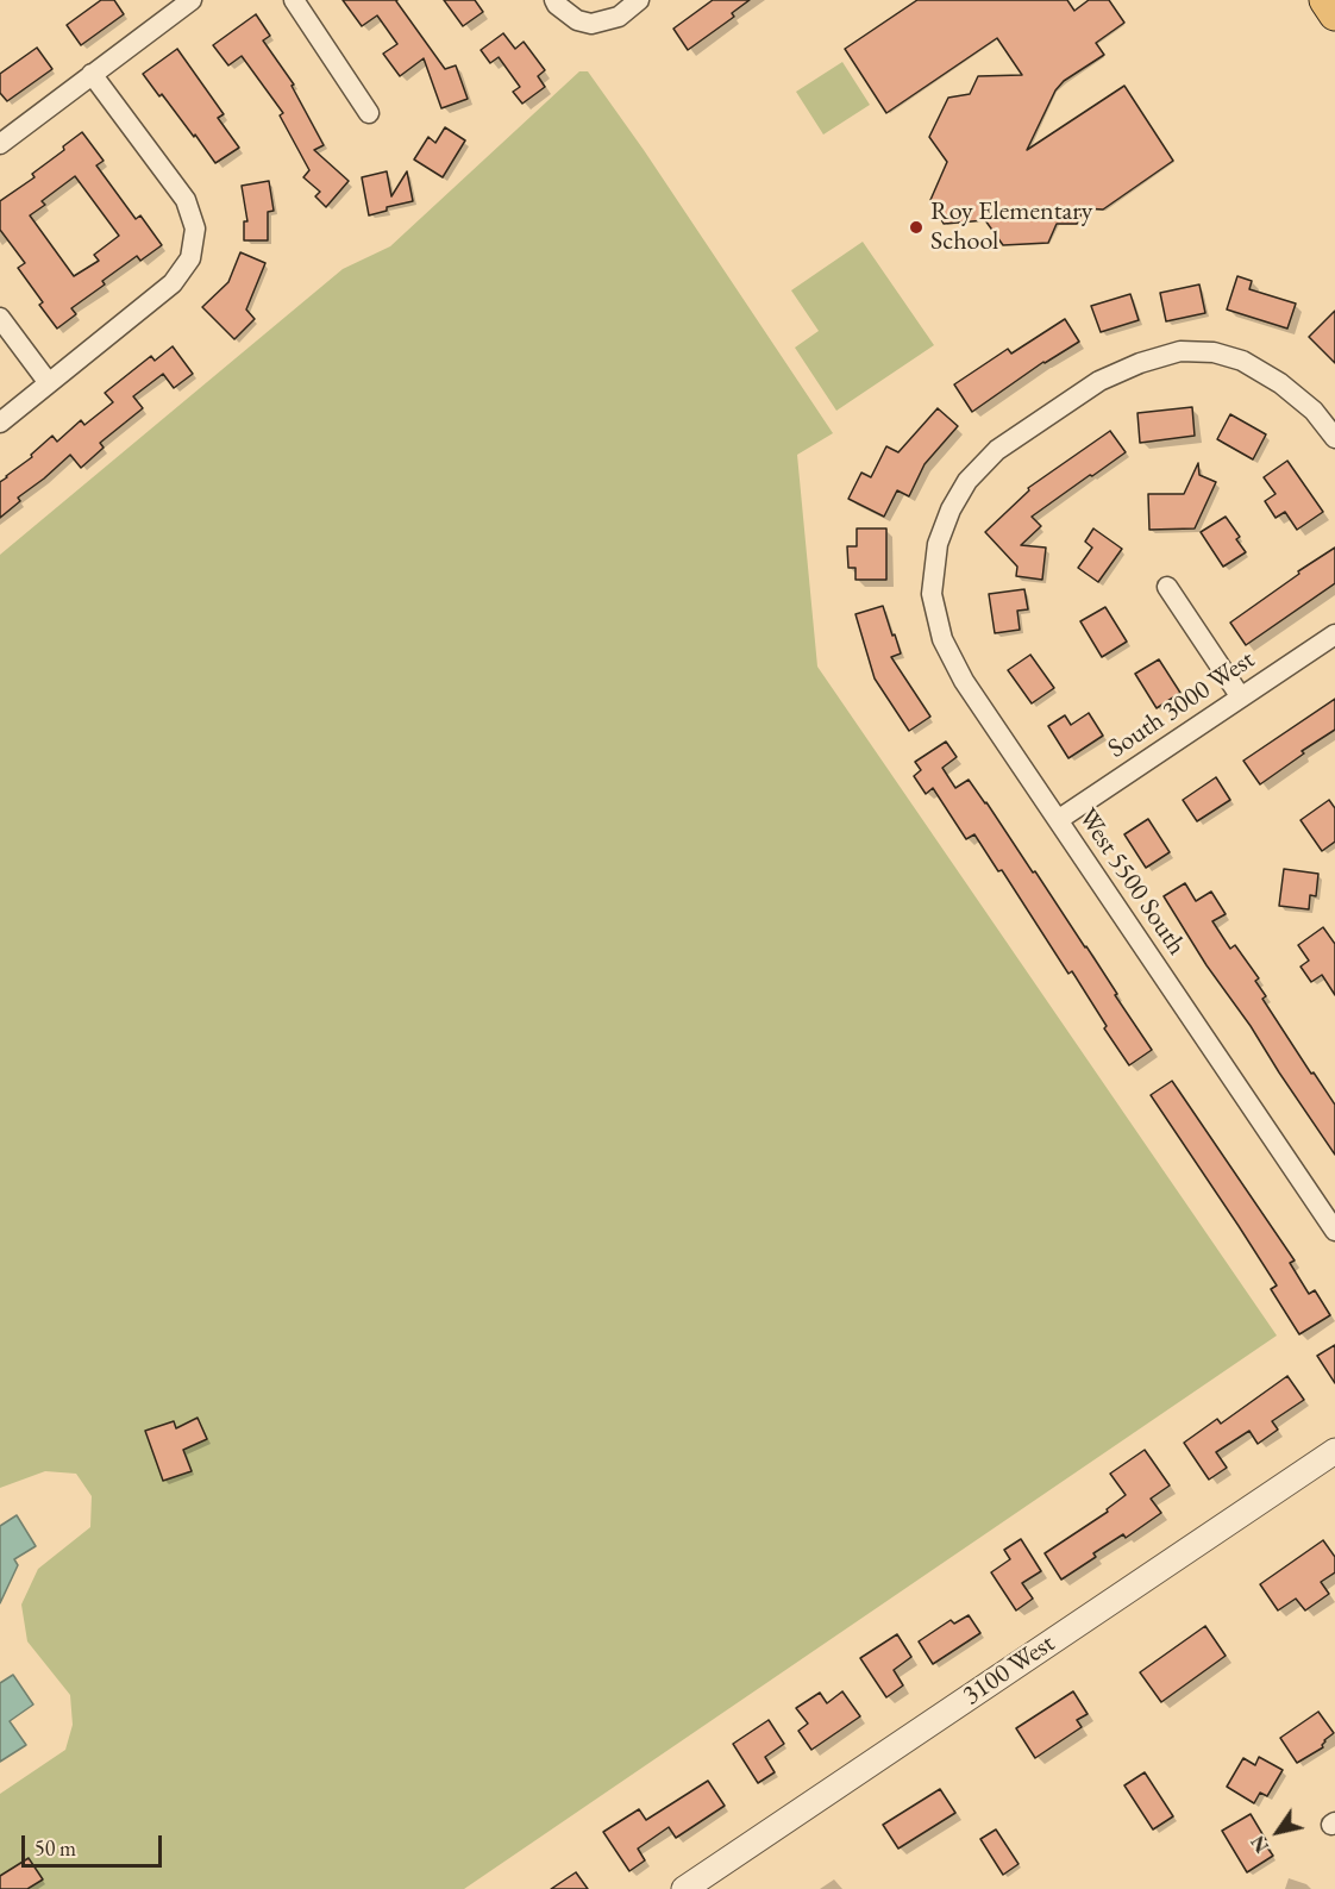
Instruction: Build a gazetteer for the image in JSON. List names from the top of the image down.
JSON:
{
  "streets": {
    "street": ["South 3000 West", "West 5500 South", "3100 West"]
  },
  "crossings": [
    ["South 3000 West", "West 5500 South"]
  ],
  "places": ["Roy Elementary School"],
  "scale_bar": "50 m",
  "north": "bottom left"
}
